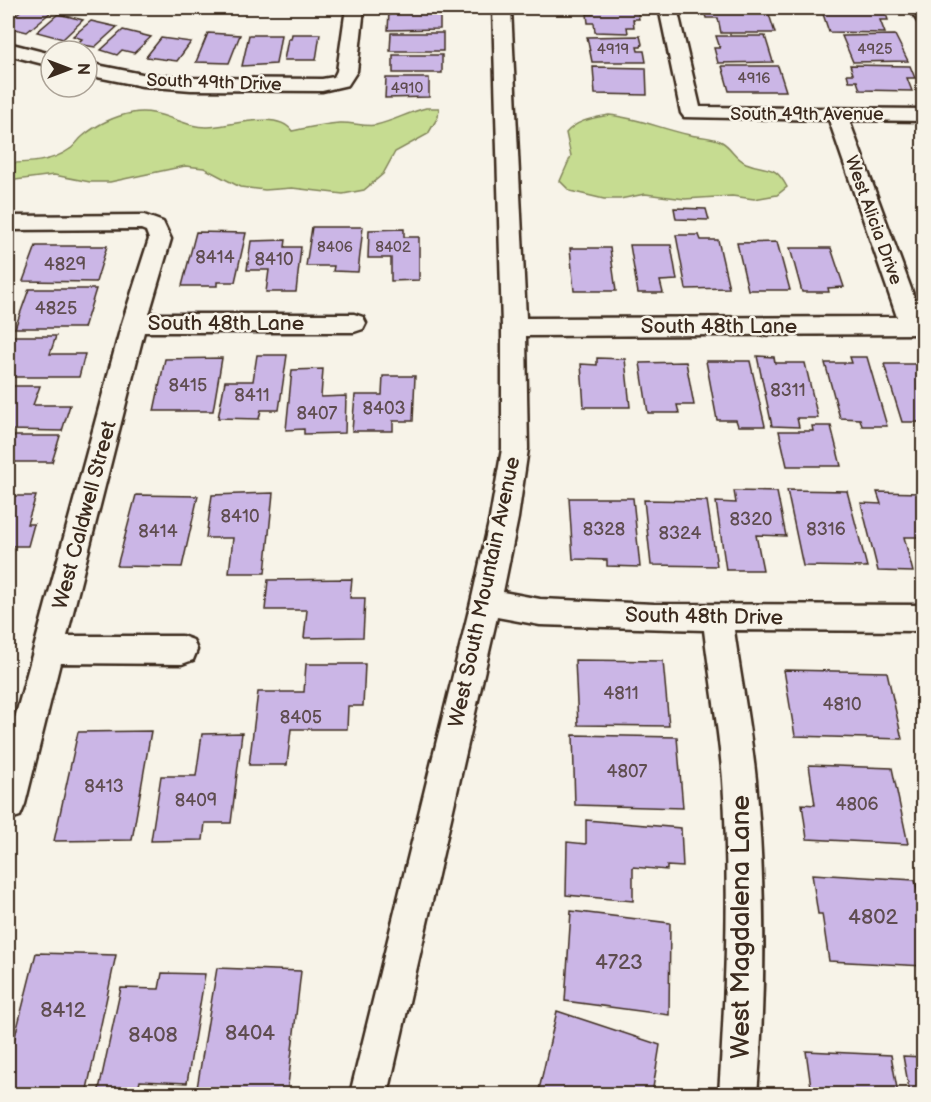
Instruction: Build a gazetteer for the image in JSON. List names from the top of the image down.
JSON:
{
  "streets": {
    "street": [
      "South 49th Drive",
      "South 49th Avenue",
      "West Alicia Drive",
      "South 48th Lane",
      "West Caldwell Street",
      "West South Mountain Avenue",
      "South 48th Drive",
      "West Magdalena Lane"
    ]
  },
  "crossings": [
    ["South 49th Avenue", "West Alicia Drive"],
    ["West Alicia Drive", "South 48th Lane"],
    ["South 48th Lane", "West Caldwell Street"],
    ["South 48th Lane", "West South Mountain Avenue"],
    ["West South Mountain Avenue", "South 48th Drive"],
    ["South 48th Drive", "West Magdalena Lane"]
  ],
  "house_numbers": [
    "4919",
    "4925",
    "4916",
    "4910",
    "8406",
    "8402",
    "8414",
    "8410",
    "4829",
    "4825",
    "8415",
    "8311",
    "8411",
    "8403",
    "8407",
    "8410",
    "8320",
    "8328",
    "8316",
    "8414",
    "8324",
    "4811",
    "4810",
    "8405",
    "4807",
    "8413",
    "8409",
    "4806",
    "4802",
    "4723",
    "8412",
    "8404",
    "8408"
  ],
  "north": "right"
}
